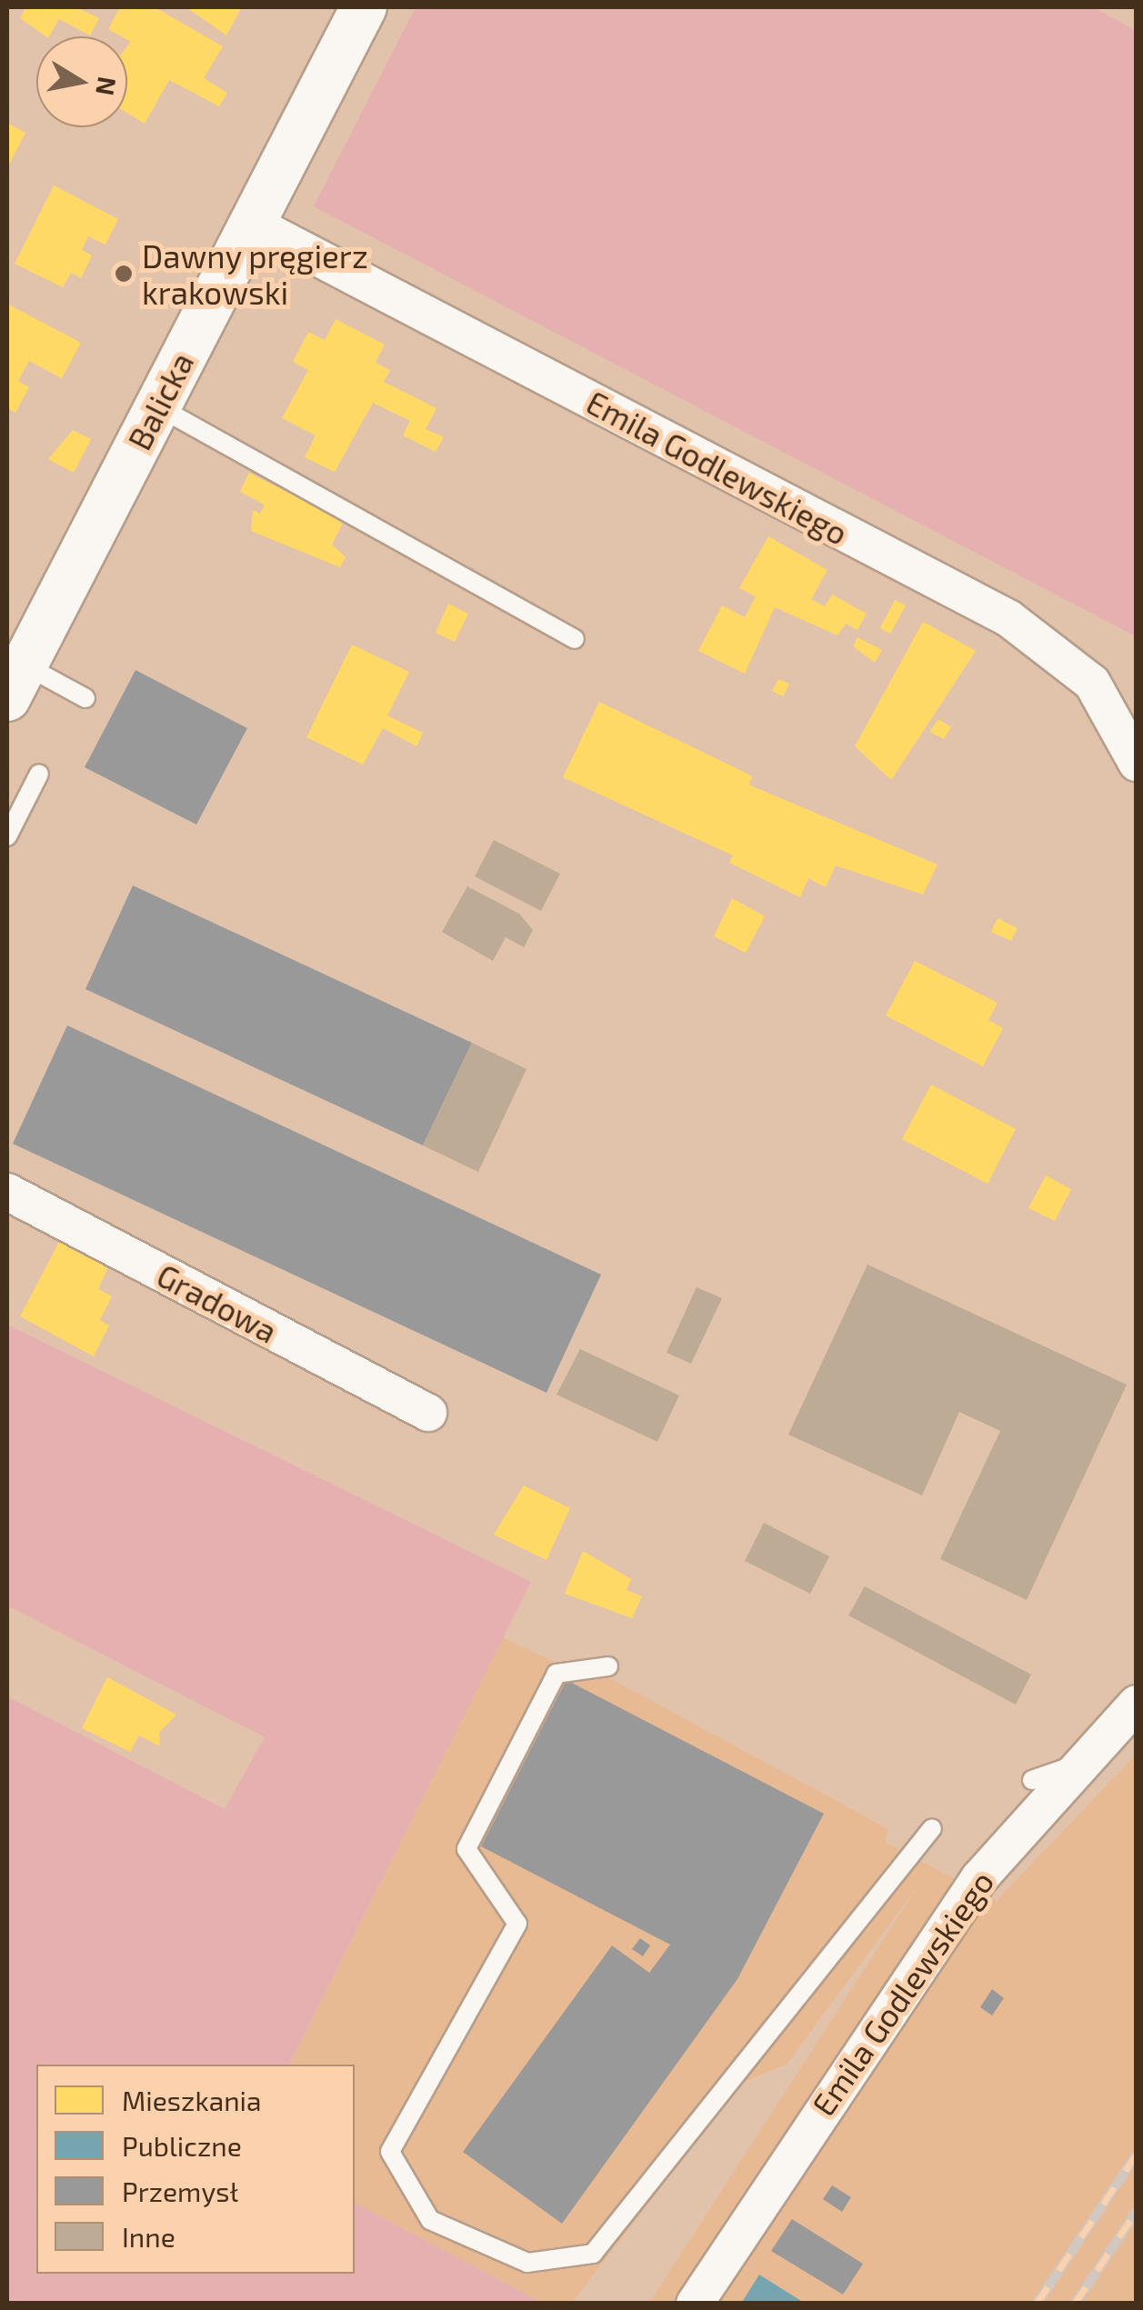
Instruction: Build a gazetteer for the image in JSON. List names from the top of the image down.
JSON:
{
  "streets": {
    "street": ["Balicka", "Emila Godlewskiego", "Gradowa"]
  },
  "crossings": [
    ["Balicka", "Emila Godlewskiego"]
  ],
  "places": ["Dawny pręgierz krakowski"],
  "legend": [
    "Mieszkania",
    "Publiczne",
    "Przemysł",
    "Inne"
  ],
  "north": "right"
}
